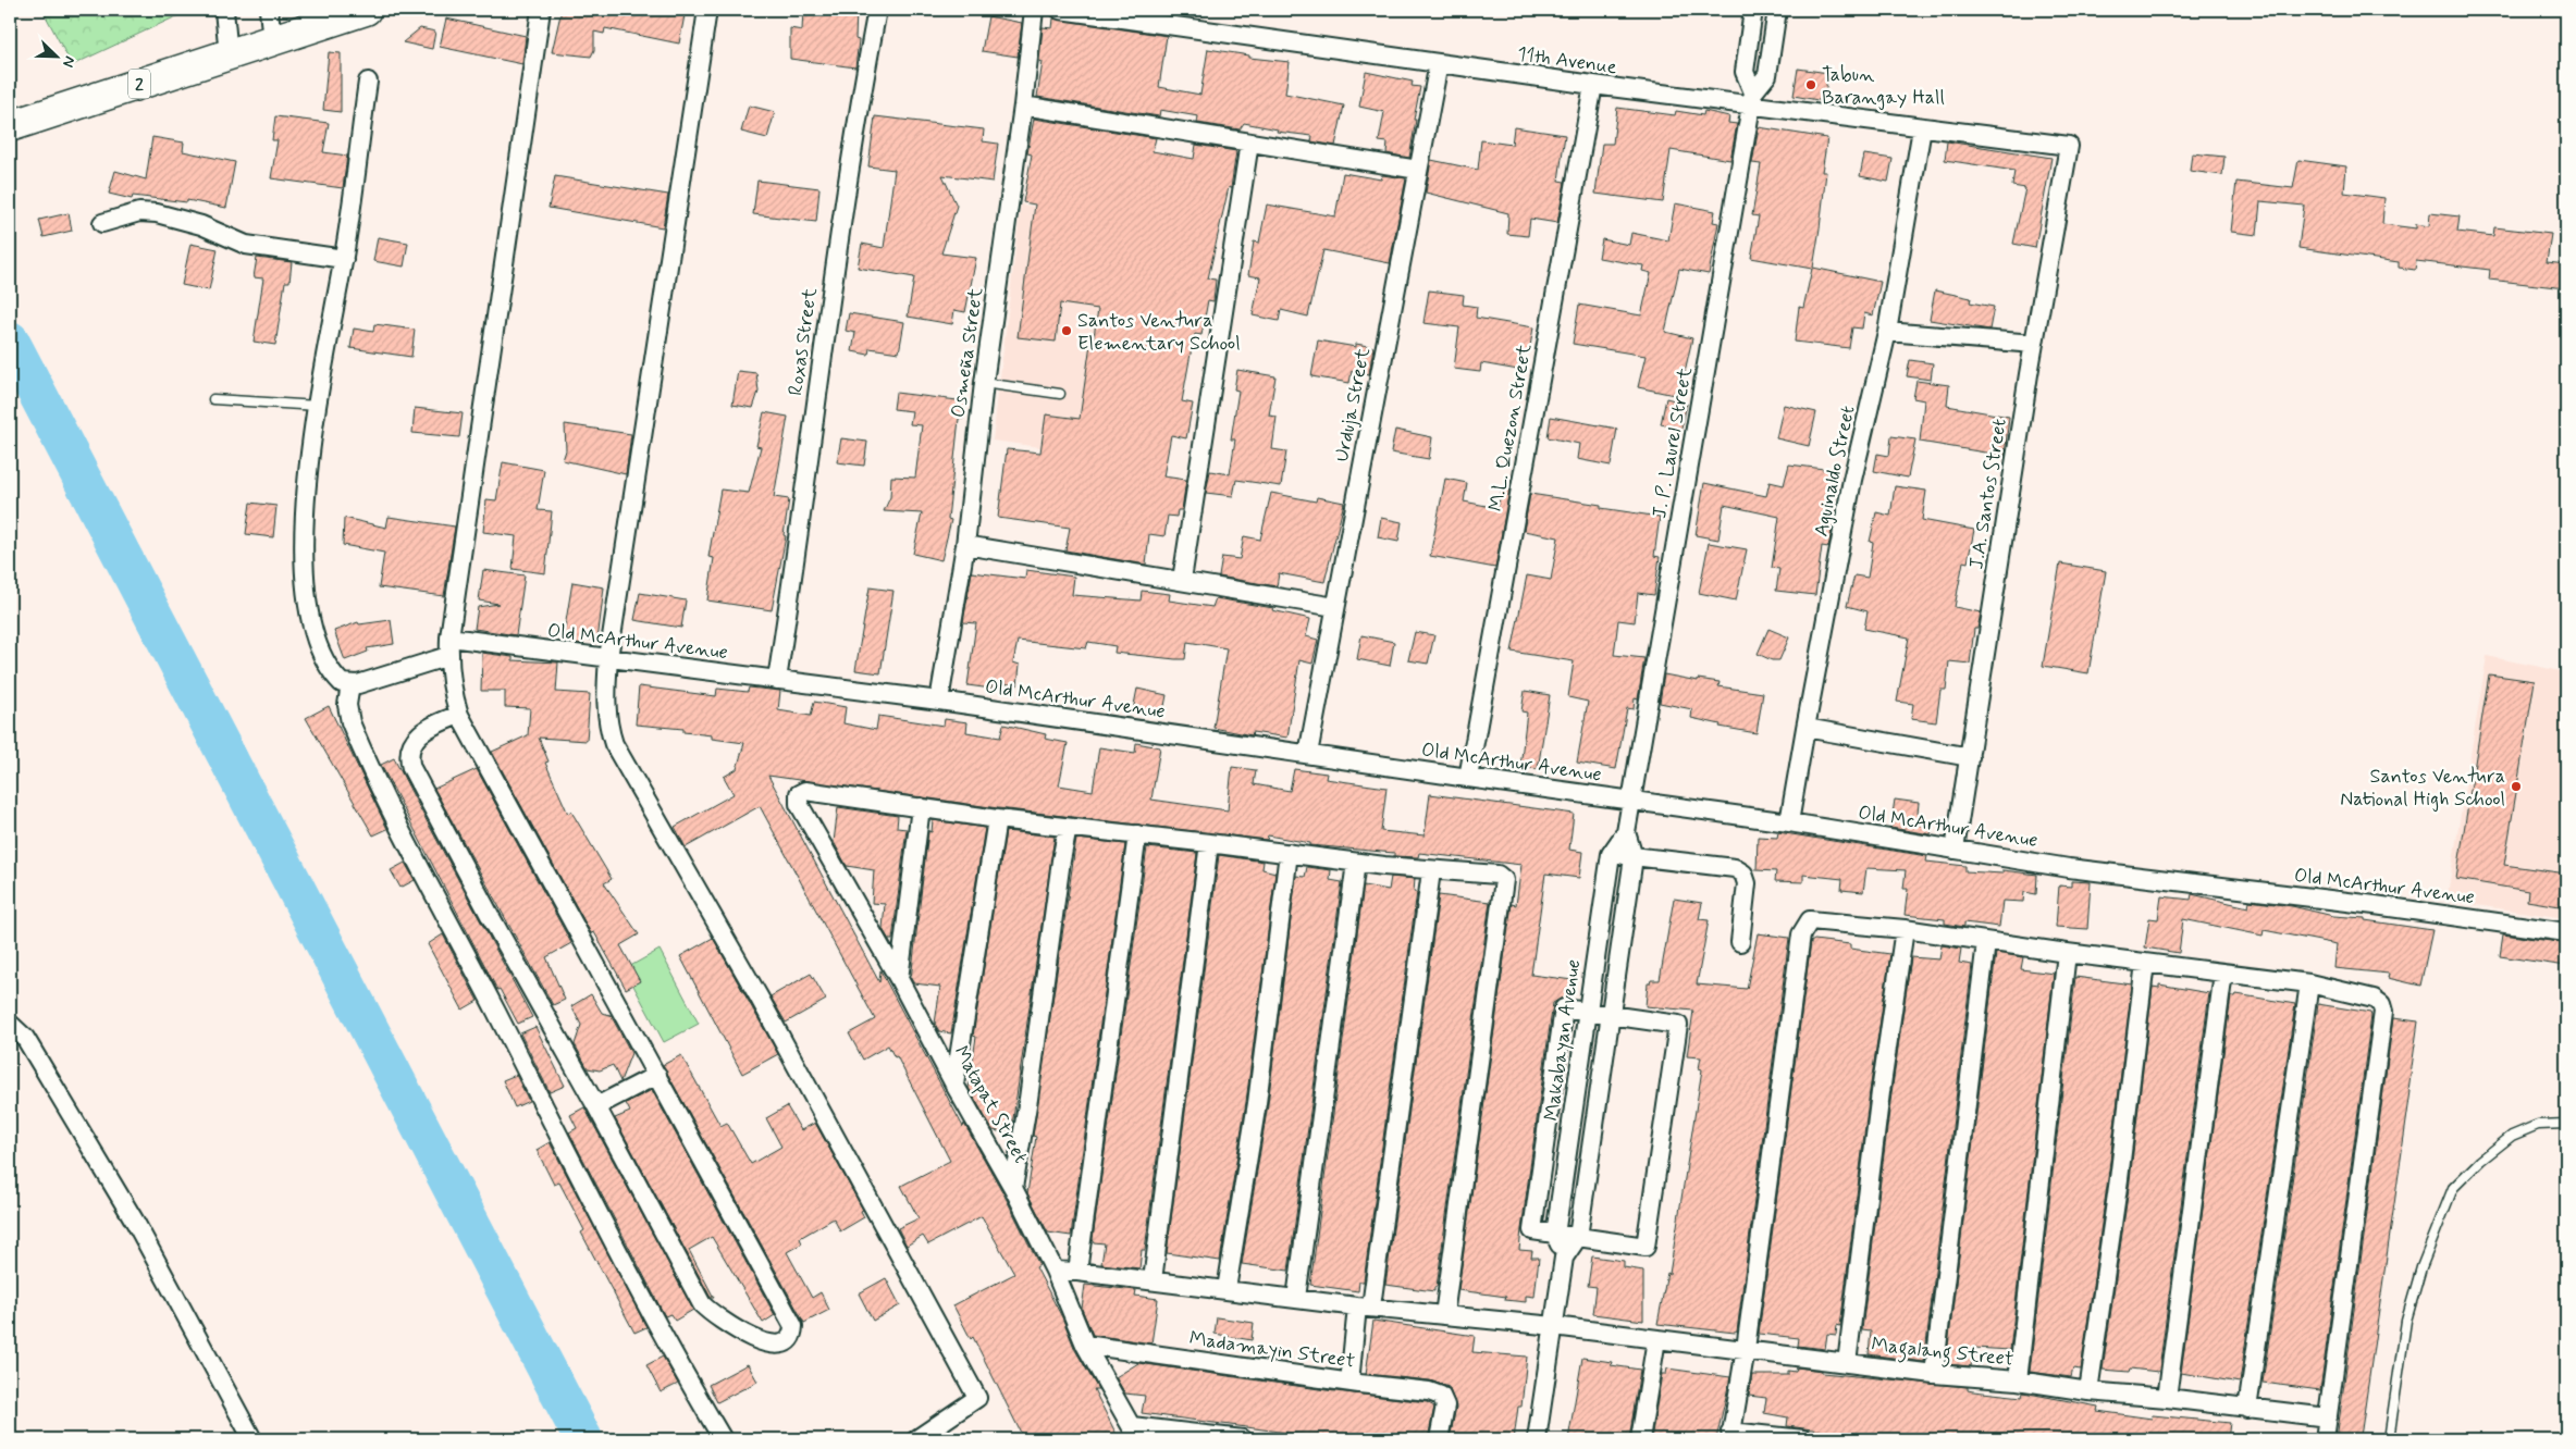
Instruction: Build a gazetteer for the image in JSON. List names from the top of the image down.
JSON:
{
  "streets": {
    "highway": ["2"],
    "street": [
      "11th Avenue",
      "Roxas Street",
      "Osmeña Street",
      "Urduja Street",
      "M.L. Quezon Street",
      "J. P. Laurel Street",
      "Aguinaldo Street",
      "J.A. Santos Street",
      "Old McArthur Avenue",
      "Makabayan Avenue",
      "Matapat Street",
      "Madamayin Street",
      "Magalang Street"
    ]
  },
  "crossings": [
    ["11th Avenue", "Urduja Street"],
    ["11th Avenue", "M.L. Quezon Street"],
    ["11th Avenue", "J. P. Laurel Street"],
    ["11th Avenue", "Aguinaldo Street"],
    ["11th Avenue", "J.A. Santos Street"],
    ["Roxas Street", "Old McArthur Avenue"],
    ["Osmeña Street", "Old McArthur Avenue"],
    ["Urduja Street", "Old McArthur Avenue"],
    ["M.L. Quezon Street", "Old McArthur Avenue"],
    ["J. P. Laurel Street", "Old McArthur Avenue"],
    ["J. P. Laurel Street", "Makabayan Avenue"],
    ["Aguinaldo Street", "Old McArthur Avenue"],
    ["J.A. Santos Street", "Old McArthur Avenue"],
    ["Old McArthur Avenue", "Makabayan Avenue"],
    ["Makabayan Avenue", "Magalang Street"],
    ["Matapat Street", "Madamayin Street"],
    ["Matapat Street", "Magalang Street"]
  ],
  "places": ["Tabun Barangay Hall", "Santos Ventura Elementary School", "Santos Ventura National High School"],
  "north": "bottom right"
}
